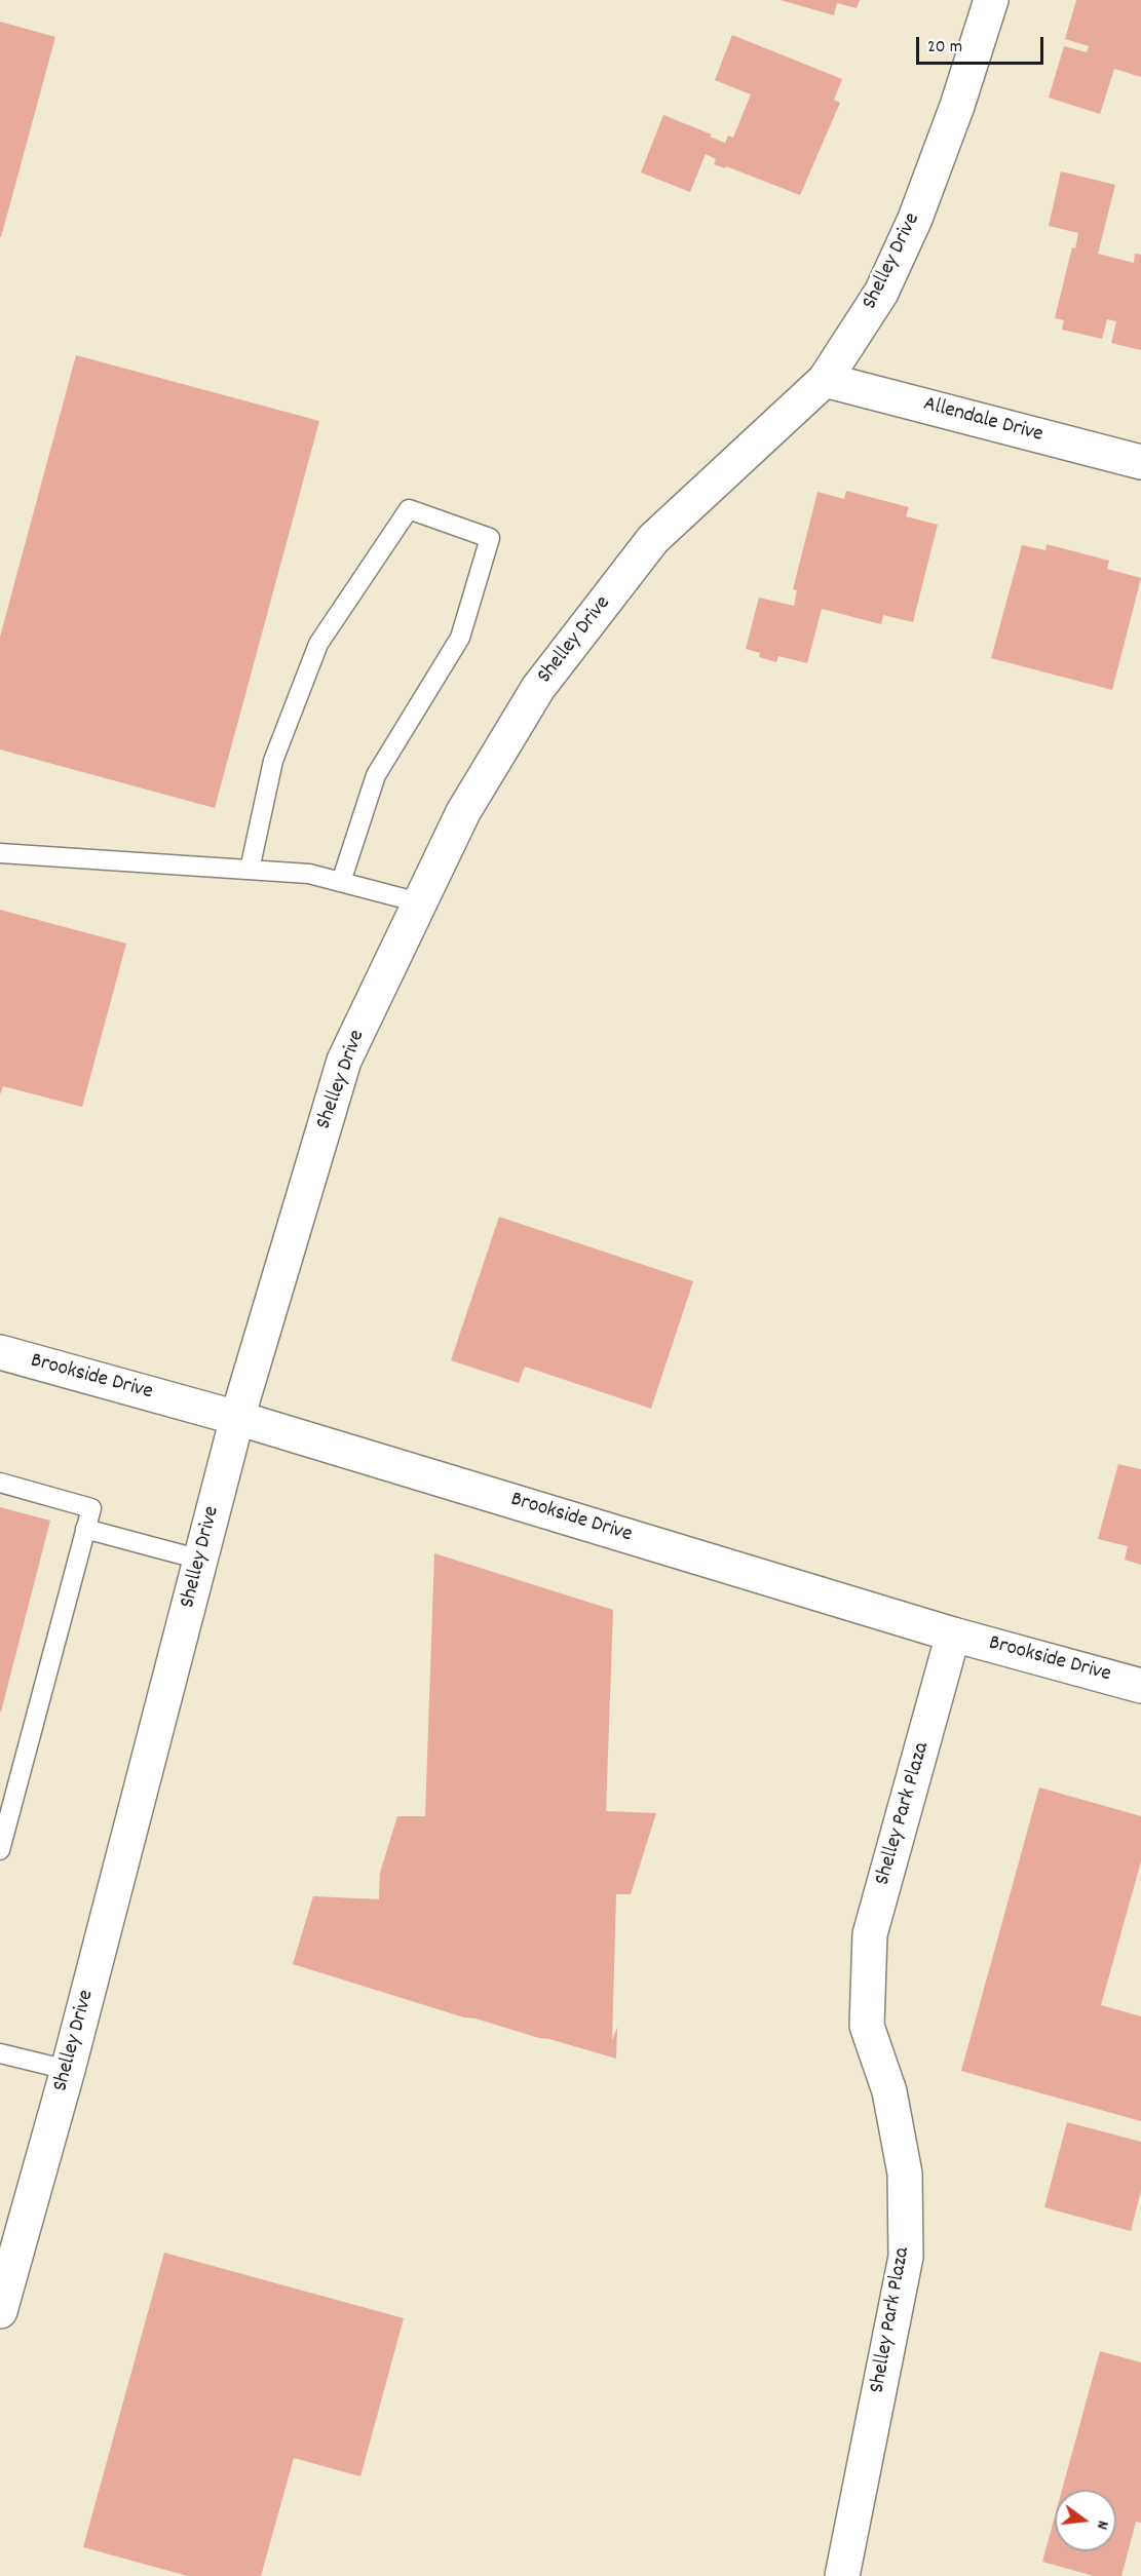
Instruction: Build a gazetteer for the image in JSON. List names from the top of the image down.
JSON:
{
  "streets": {
    "street": [
      "Shelley Drive",
      "Allendale Drive",
      "Brookside Drive",
      "Shelley Park Plaza"
    ]
  },
  "crossings": [
    ["Shelley Drive", "Allendale Drive"],
    ["Shelley Drive", "Brookside Drive"],
    ["Brookside Drive", "Shelley Park Plaza"]
  ],
  "scale_bar": "20 m",
  "north": "right"
}
